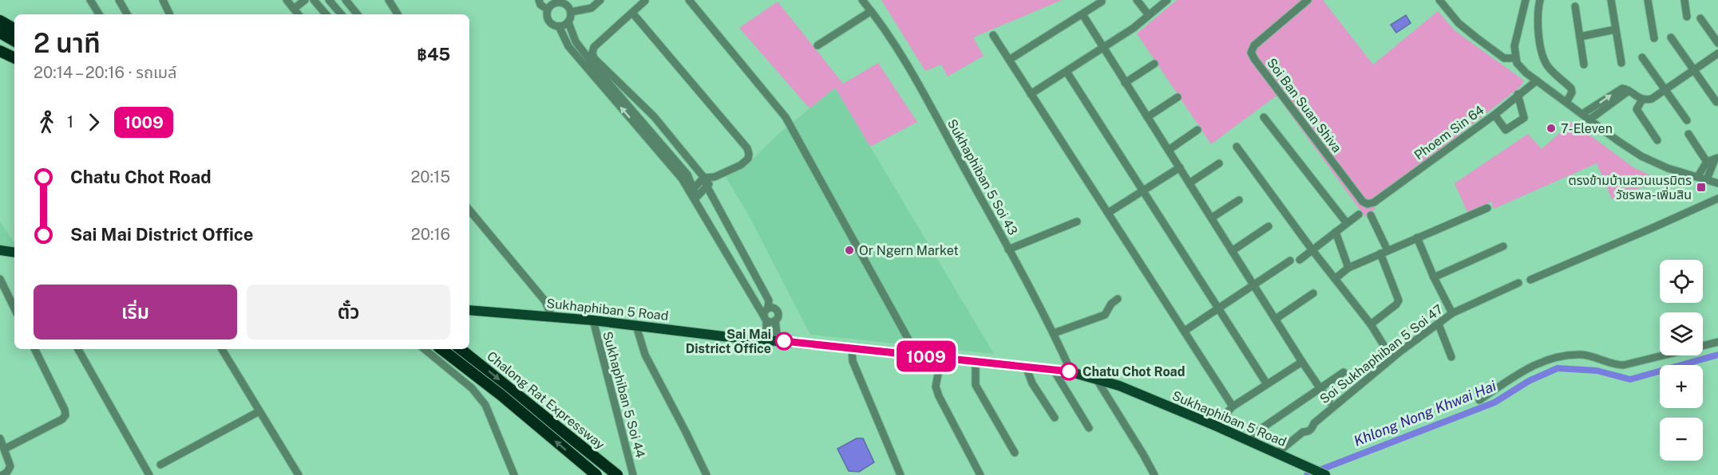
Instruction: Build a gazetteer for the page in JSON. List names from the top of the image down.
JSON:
{
  "streets": {
    "highway": ["Chalong Rat Expressway"],
    "main road": ["Sukhaphiban 5 Road"],
    "street": [
      "Soi Ban Suan Shiva",
      "Phoem Sin 64",
      "Sukhaphiban 5 Soi 43",
      "Soi Sukhaphiban 5 Soi 47",
      "Sukhaphiban 5 Soi 44"
    ]
  },
  "crossings": [
    ["Soi Ban Suan Shiva", "Phoem Sin 64"],
    ["Sukhaphiban 5 Soi 43", "Sukhaphiban 5 Road"],
    ["Sukhaphiban 5 Road", "Soi Sukhaphiban 5 Soi 47"],
    ["Sukhaphiban 5 Road", "Sukhaphiban 5 Soi 44"]
  ],
  "water": ["Khlong Nong Khwai Hai"],
  "places": {
    "other": [
      "7-Eleven",
      "Or Ngern Market",
      "Sai Mai District Office",
      "Chatu Chot Road"
    ],
    "transit": ["ตรงข้ามบ้านสวนเนรมิตร วัชรพล-เพิ่มสิน"]
  },
  "lines": ["bus line 1009"],
  "page": {
    "on_map": "1009",
    "heading": ["2 นาที", "20:14 – 20:16 · รถเมล์", "฿45"],
    "legs": ["1", "1009"],
    "list": [
      {
        "name": "Chatu Chot Road",
        "value": "20:15"
      },
      {
        "name": "Sai Mai District Office",
        "value": "20:16"
      }
    ],
    "map_buttons": ["+", "−"],
    "buttons": ["เริ่ม", "ตั๋ว"]
  }
}
